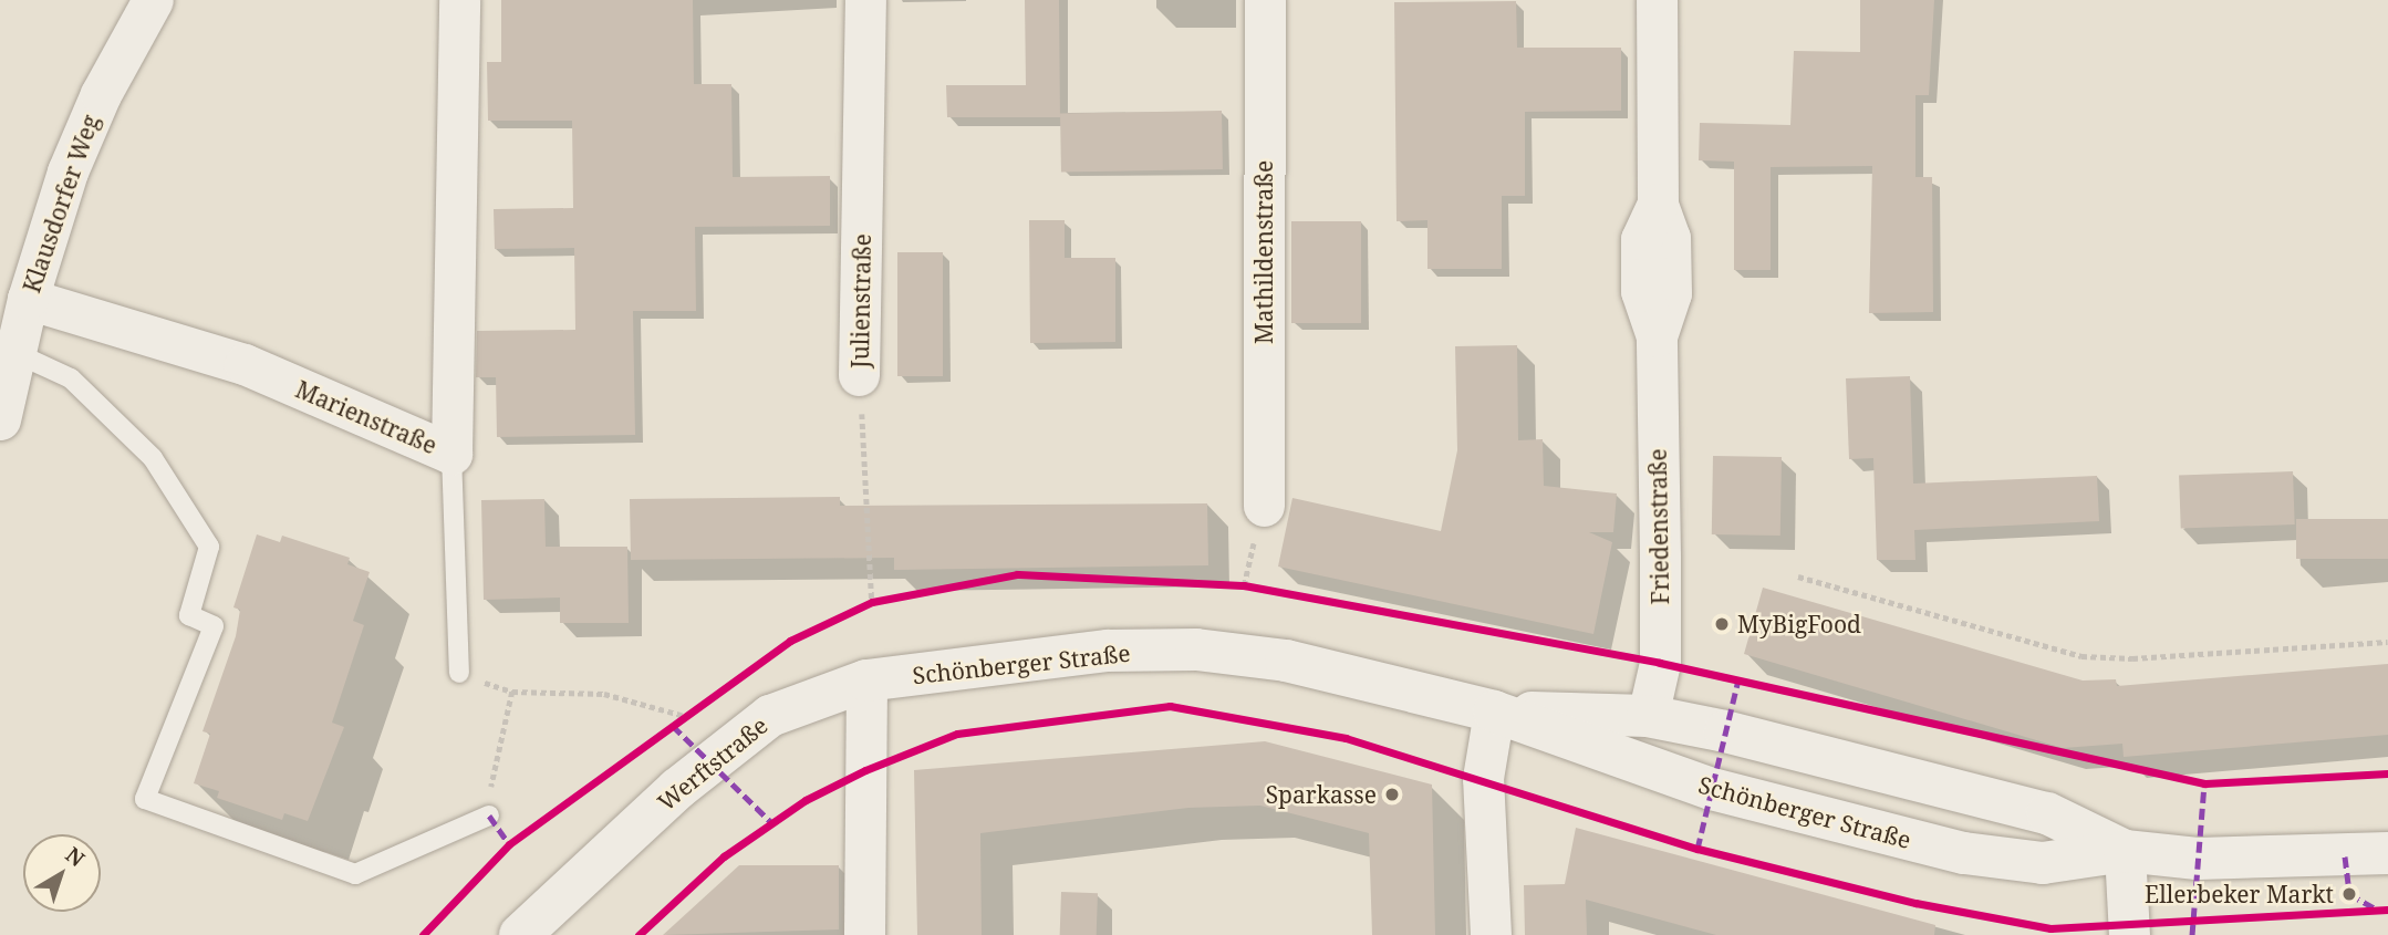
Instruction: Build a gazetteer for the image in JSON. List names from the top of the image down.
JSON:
{
  "streets": {
    "main road": ["Schönberger Straße", "Werftstraße"],
    "street": [
      "Klausdorfer Weg",
      "Mathildenstraße",
      "Julienstraße",
      "Marienstraße",
      "Friedenstraße"
    ]
  },
  "crossings": [
    ["Klausdorfer Weg", "Marienstraße"],
    ["Friedenstraße", "Schönberger Straße"],
    ["Schönberger Straße", "Werftstraße"]
  ],
  "places": ["MyBigFood", "Sparkasse", "Ellerbeker Markt"],
  "north": "top right"
}
